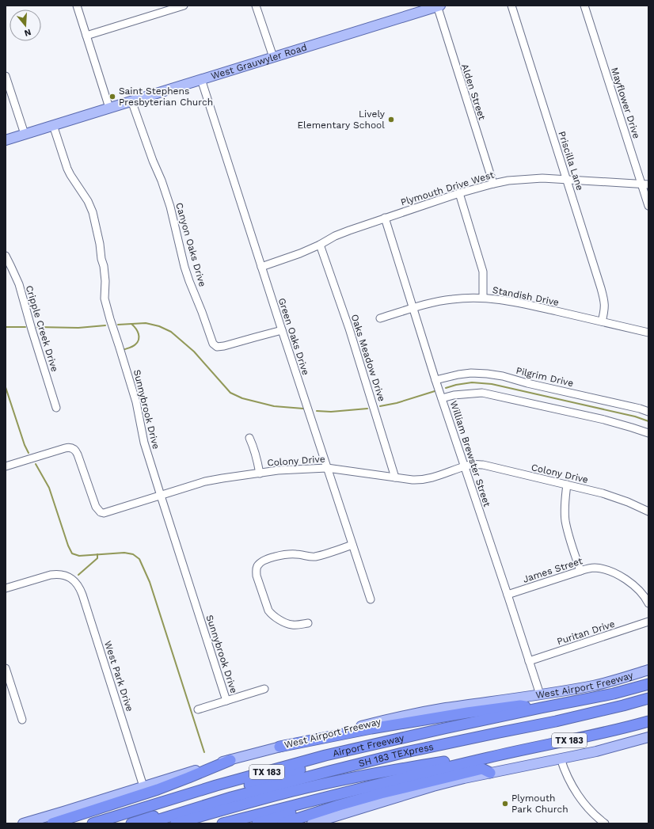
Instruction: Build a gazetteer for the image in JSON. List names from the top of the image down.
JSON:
{
  "streets": {
    "highway": ["TX 183", "Airport Freeway", "SH 183 TEXpress"],
    "main road": ["West Grauwyler Road", "West Airport Freeway"],
    "street": [
      "Alden Street",
      "Mayflower Drive",
      "Priscilla Lane",
      "Plymouth Drive West",
      "Canyon Oaks Drive",
      "Standish Drive",
      "Cripple Creek Drive",
      "Green Oaks Drive",
      "Oaks Meadow Drive",
      "Pilgrim Drive",
      "Sunnybrook Drive",
      "William Brewster Street",
      "Colony Drive",
      "James Street",
      "Puritan Drive",
      "West Park Drive"
    ]
  },
  "crossings": [
    ["West Grauwyler Road", "Alden Street"],
    ["West Grauwyler Road", "Canyon Oaks Drive"],
    ["West Grauwyler Road", "Green Oaks Drive"],
    ["West Grauwyler Road", "Sunnybrook Drive"],
    ["Alden Street", "Plymouth Drive West"],
    ["Mayflower Drive", "Plymouth Drive West"],
    ["Priscilla Lane", "Plymouth Drive West"],
    ["Priscilla Lane", "Standish Drive"],
    ["Plymouth Drive West", "Green Oaks Drive"],
    ["Plymouth Drive West", "Oaks Meadow Drive"],
    ["Plymouth Drive West", "William Brewster Street"],
    ["Canyon Oaks Drive", "Green Oaks Drive"],
    ["Standish Drive", "William Brewster Street"],
    ["Green Oaks Drive", "Colony Drive"],
    ["Oaks Meadow Drive", "Colony Drive"],
    ["Pilgrim Drive", "William Brewster Street"],
    ["Sunnybrook Drive", "Colony Drive"],
    ["William Brewster Street", "Colony Drive"],
    ["William Brewster Street", "James Street"],
    ["William Brewster Street", "Puritan Drive"],
    ["William Brewster Street", "West Airport Freeway"],
    ["West Park Drive", "West Airport Freeway"]
  ],
  "places": ["Saint Stephens Presbyterian Church", "Lively Elementary School", "Plymouth Park Church"],
  "north": "bottom"
}
